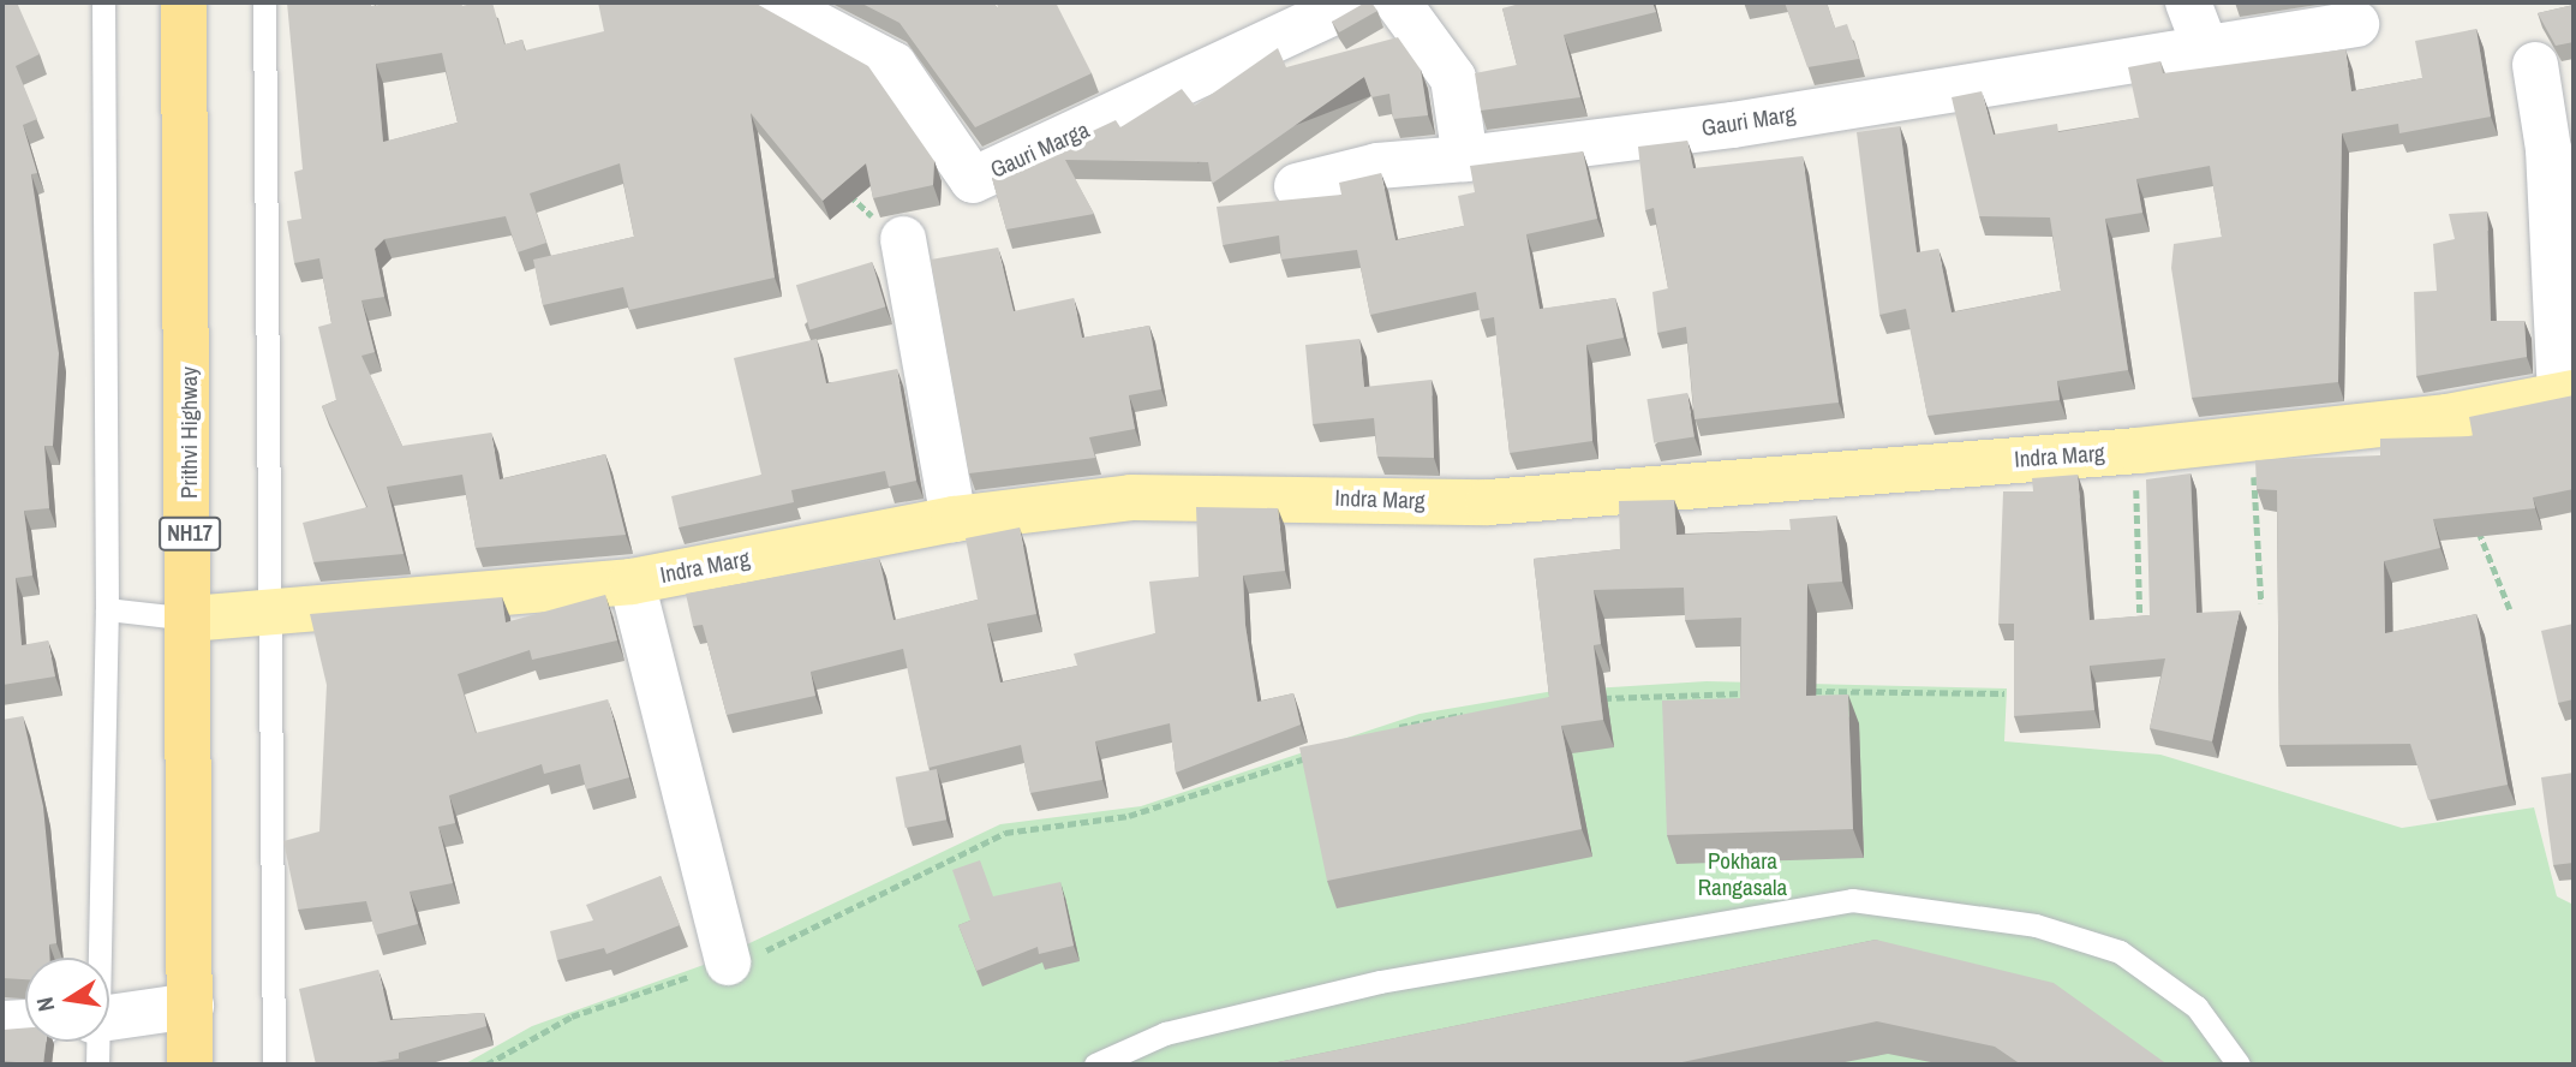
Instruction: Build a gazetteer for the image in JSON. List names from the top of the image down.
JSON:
{
  "streets": {
    "highway": ["Prithvi Highway", "NH17"],
    "main road": ["Indra Marg"],
    "street": ["Gauri Marg", "Gauri Marga"]
  },
  "crossings": [
    ["Prithvi Highway", "Indra Marg"]
  ],
  "parks": ["Pokhara Rangasala"],
  "north": "left"
}
